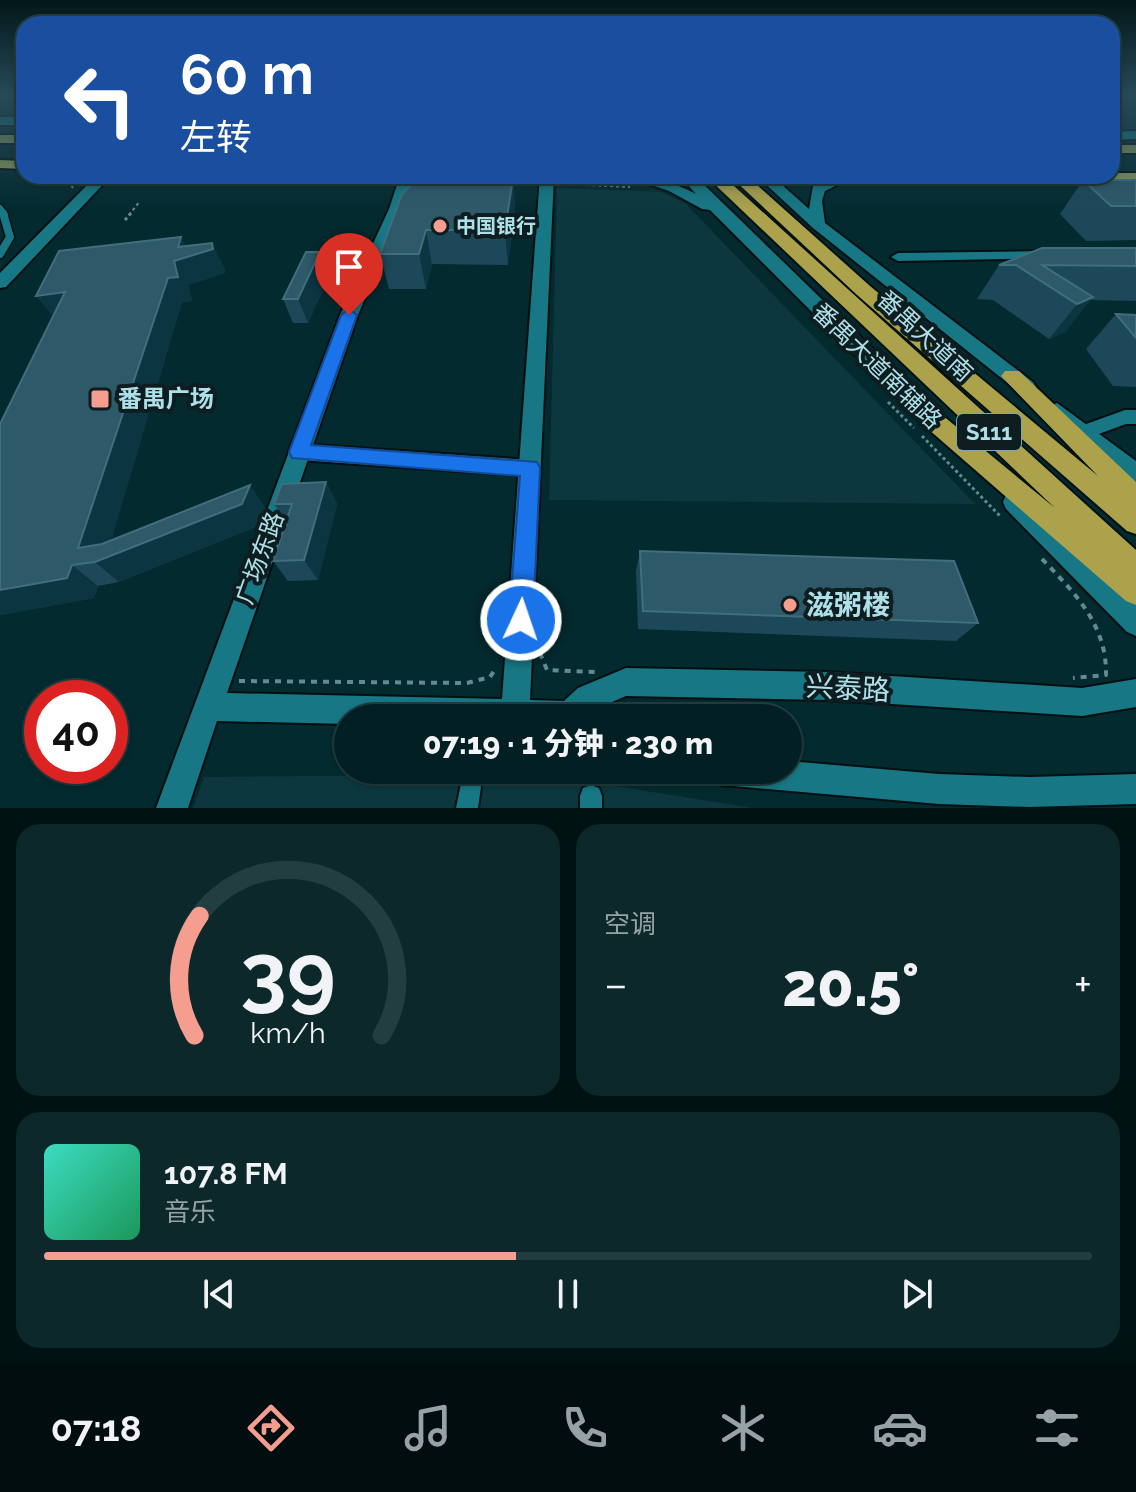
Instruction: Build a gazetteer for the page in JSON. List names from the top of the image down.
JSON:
{
  "streets": {
    "highway": ["番禺大道南", "S111"],
    "street": ["番禺大道南辅路", "广场东路", "兴泰路"]
  },
  "crossings": [
    ["广场东路", "兴泰路"]
  ],
  "places": {
    "other": ["中国银行", "滋粥楼"],
    "transit": ["番禺广场"]
  },
  "page": {
    "turn": ["60 m", "左转"],
    "limit": "40",
    "trip": "07:19 · 1 分钟 · 230 m",
    "tile": "空调",
    "heat": ["−", "20.5°", "+"],
    "song": ["107.8 FM", "音乐"],
    "tabs": "07:18",
    "gauge": ["39", "km/h"]
  }
}
